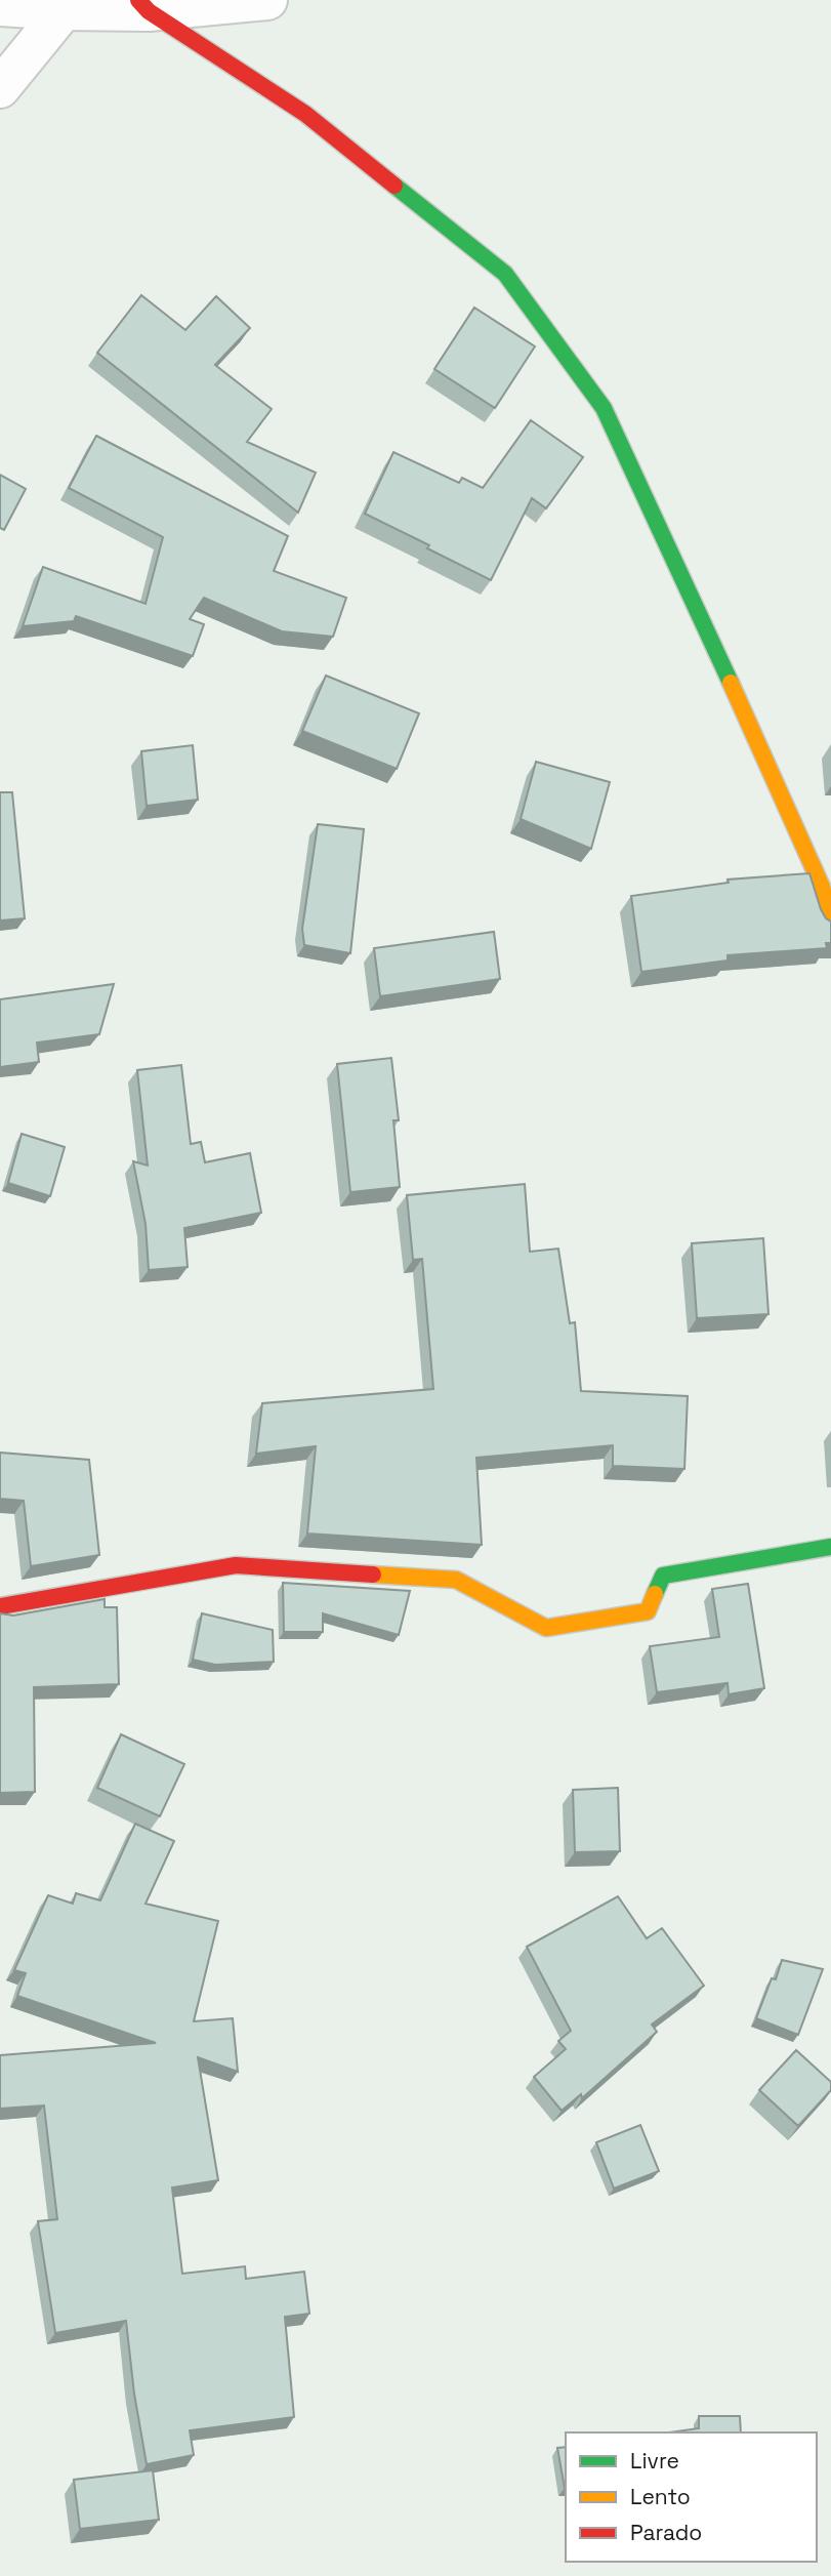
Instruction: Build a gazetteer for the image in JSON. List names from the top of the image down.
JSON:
{
  "legend": ["Livre", "Lento", "Parado"]
}
